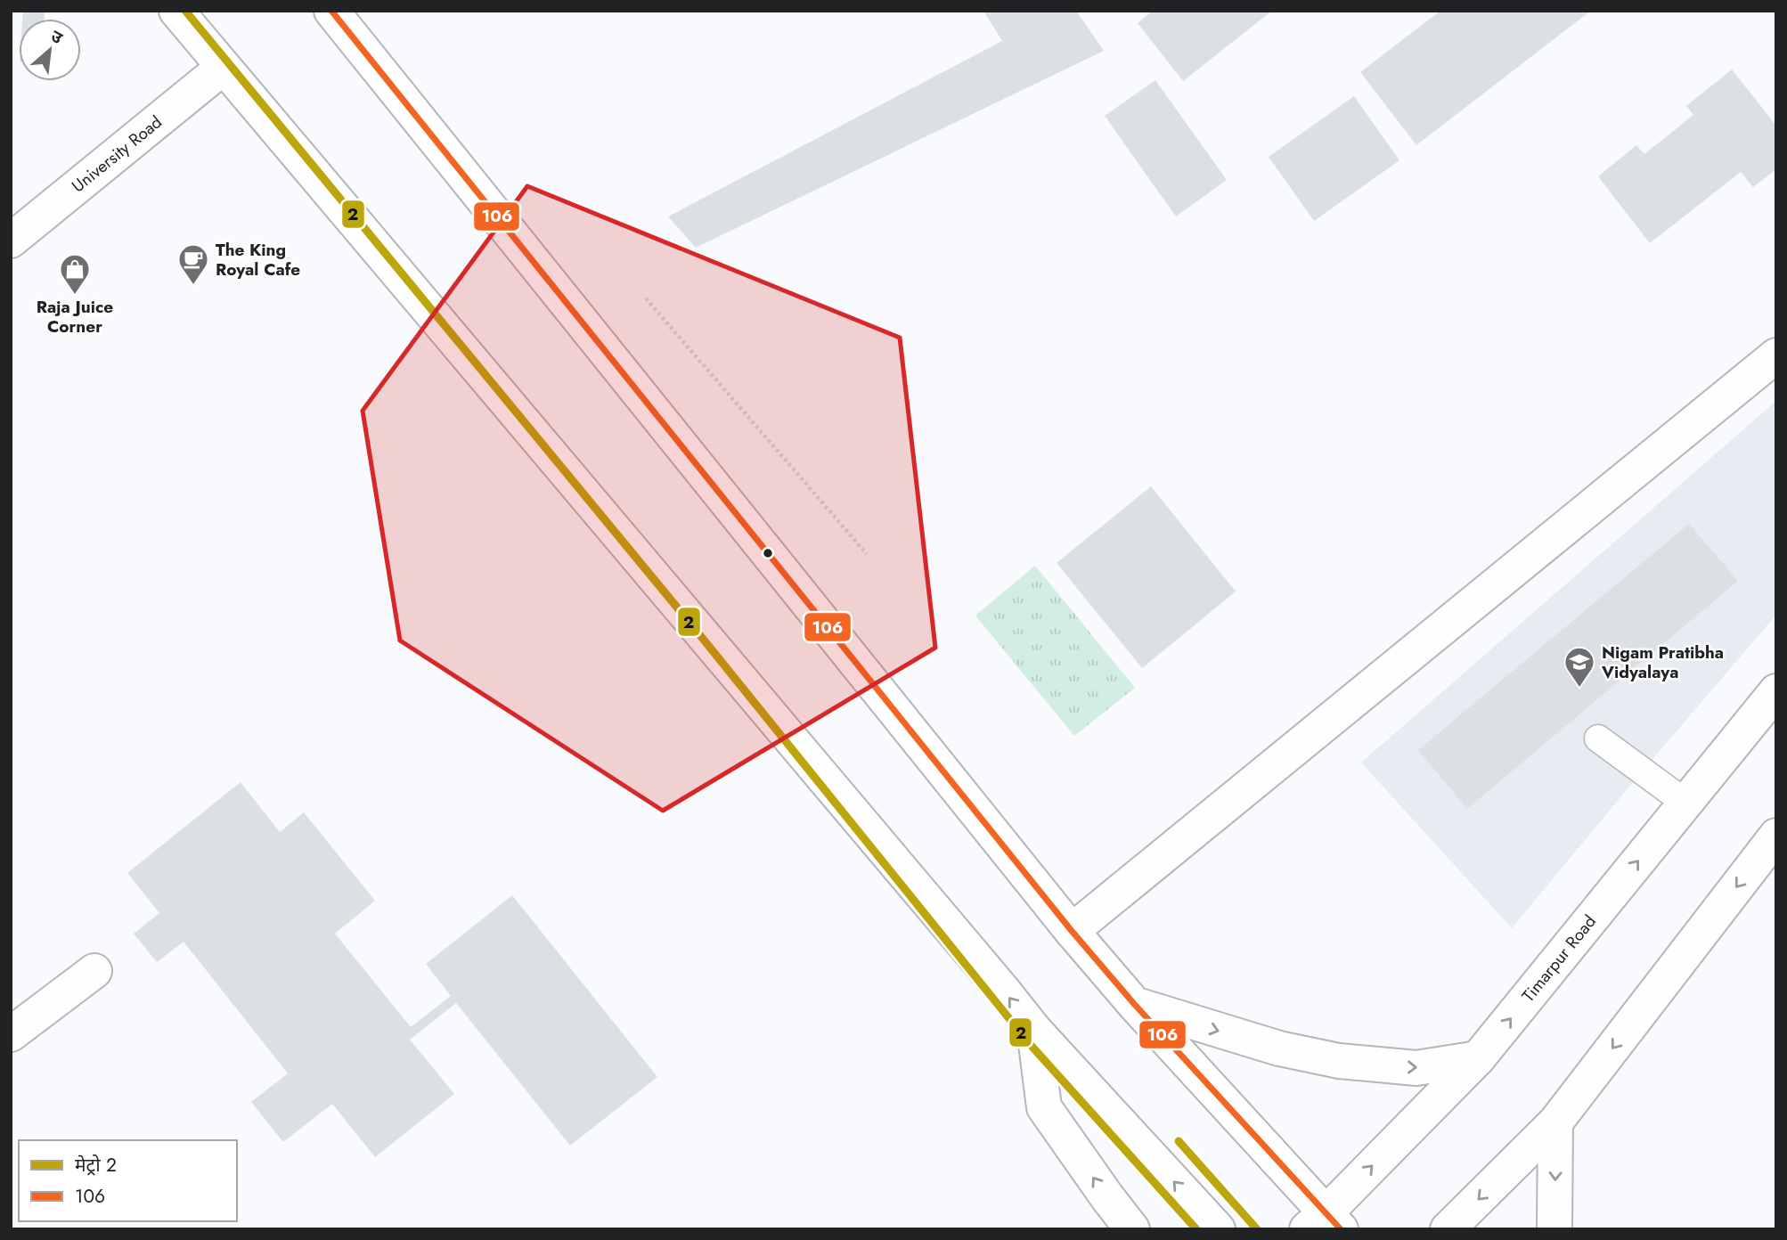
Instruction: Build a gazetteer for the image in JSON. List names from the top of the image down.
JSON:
{
  "streets": {
    "main road": ["University Road", "Timarpur Road"]
  },
  "places": {
    "cafe": ["The King Royal Cafe"],
    "shop": ["Raja Juice Corner"],
    "school or university": ["Nigam Pratibha Vidyalaya"]
  },
  "lines": ["metro line 2", "transit line 106"],
  "legend": ["मेट्रो 2", "106"],
  "north": "top right"
}
